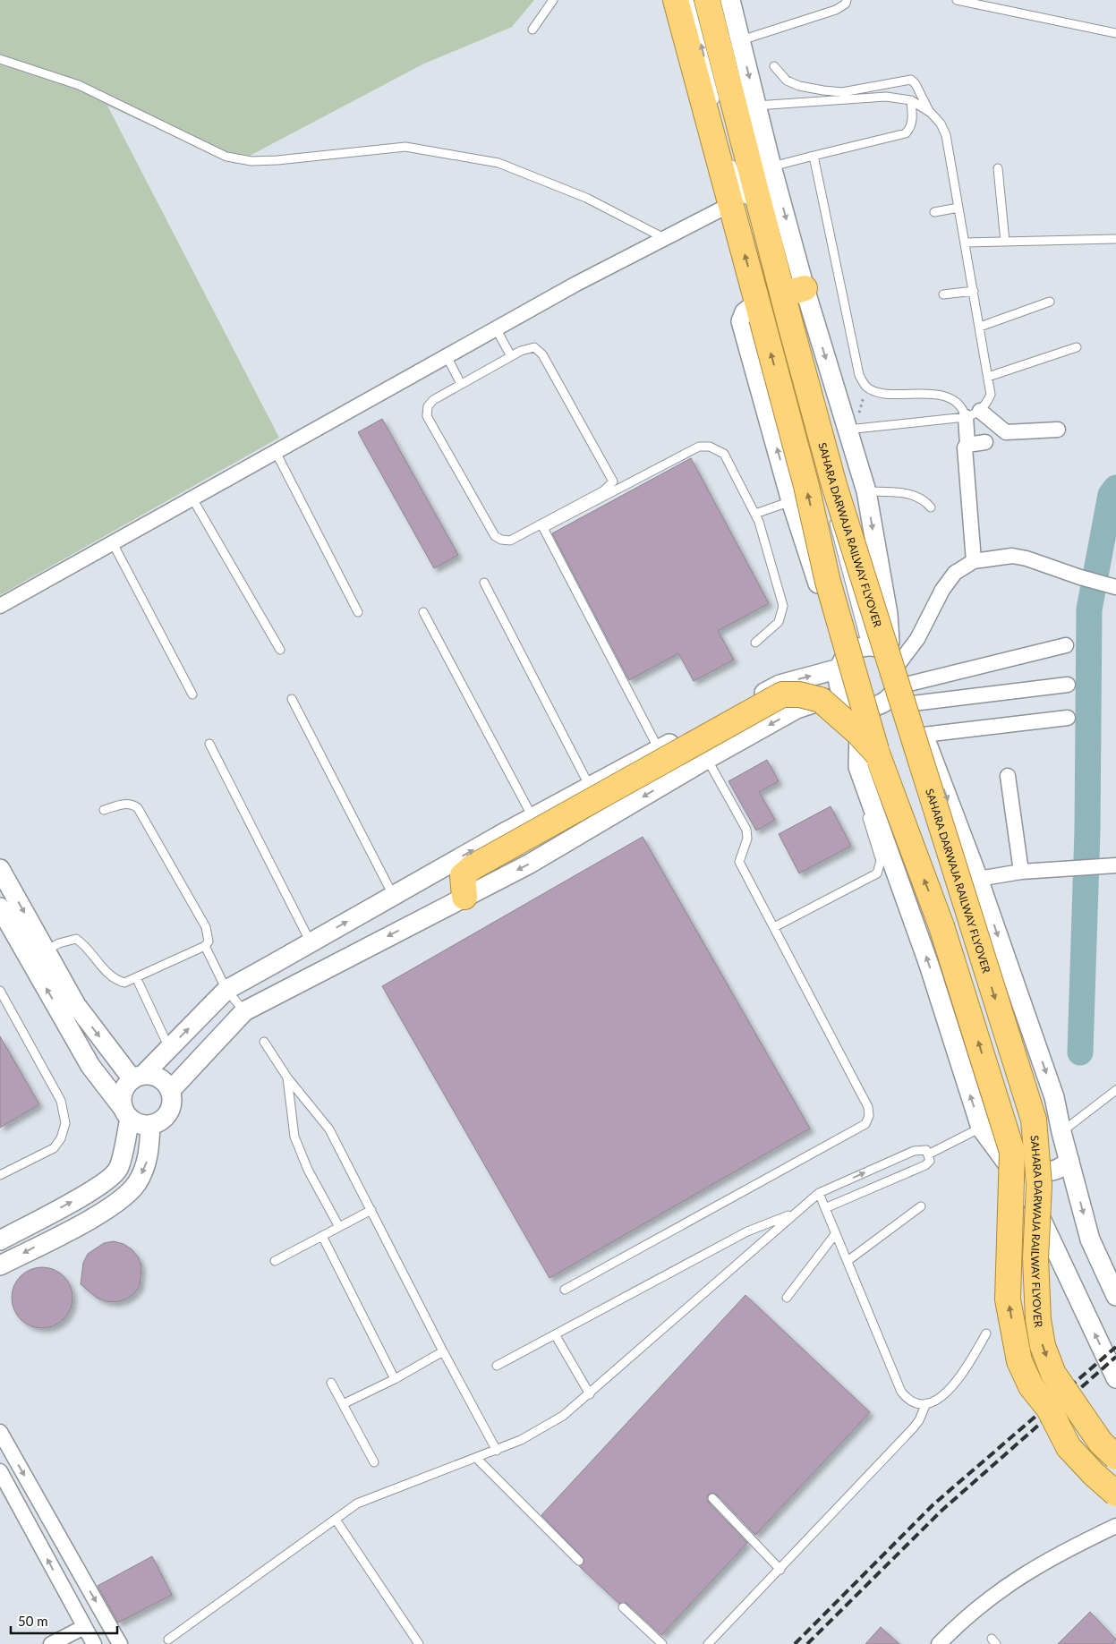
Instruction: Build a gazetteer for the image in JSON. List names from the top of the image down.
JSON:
{
  "streets": {
    "highway": ["SAHARA DARWAJA RAILWAY FLYOVER"]
  },
  "scale_bar": "50 m"
}
